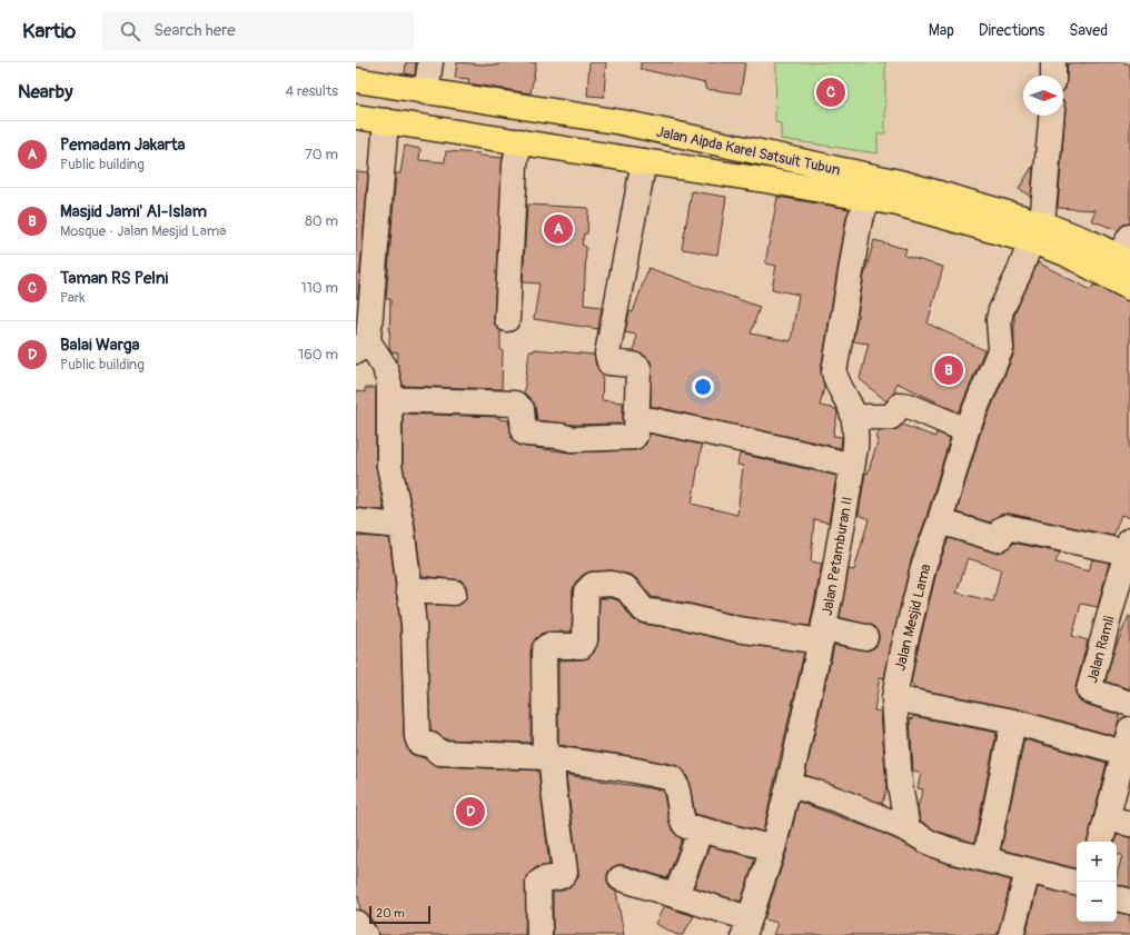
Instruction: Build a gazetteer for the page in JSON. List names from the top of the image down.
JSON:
{
  "streets": {
    "main road": ["Jalan Aipda Karel Satsuit Tubun"],
    "street": ["Jalan Petamburan II", "Jalan Mesjid Lama", "Jalan Ramli"]
  },
  "crossings": [
    ["Jalan Aipda Karel Satsuit Tubun", "Jalan Petamburan II"],
    ["Jalan Aipda Karel Satsuit Tubun", "Jalan Mesjid Lama"]
  ],
  "scale_bar": "20 m",
  "north": "right",
  "page": {
    "header": "Kartio",
    "search": "Search here",
    "nav": ["Map", "Directions", "Saved"],
    "heading": ["Nearby", "4 results"],
    "pins": [
      "C",
      "A",
      "B",
      "D"
    ],
    "list": [
      {
        "mark": "A",
        "name": "Pemadam Jakarta",
        "note": "Public building",
        "value": "70 m"
      },
      {
        "mark": "B",
        "name": "Masjid Jami' Al-Islam",
        "note": "Mosque · Jalan Mesjid Lama",
        "value": "80 m"
      },
      {
        "mark": "C",
        "name": "Taman RS Pelni",
        "note": "Park",
        "value": "110 m"
      },
      {
        "mark": "D",
        "name": "Balai Warga",
        "note": "Public building",
        "value": "160 m"
      }
    ],
    "map_buttons": ["+", "−"],
    "scale": "20 m"
  }
}
